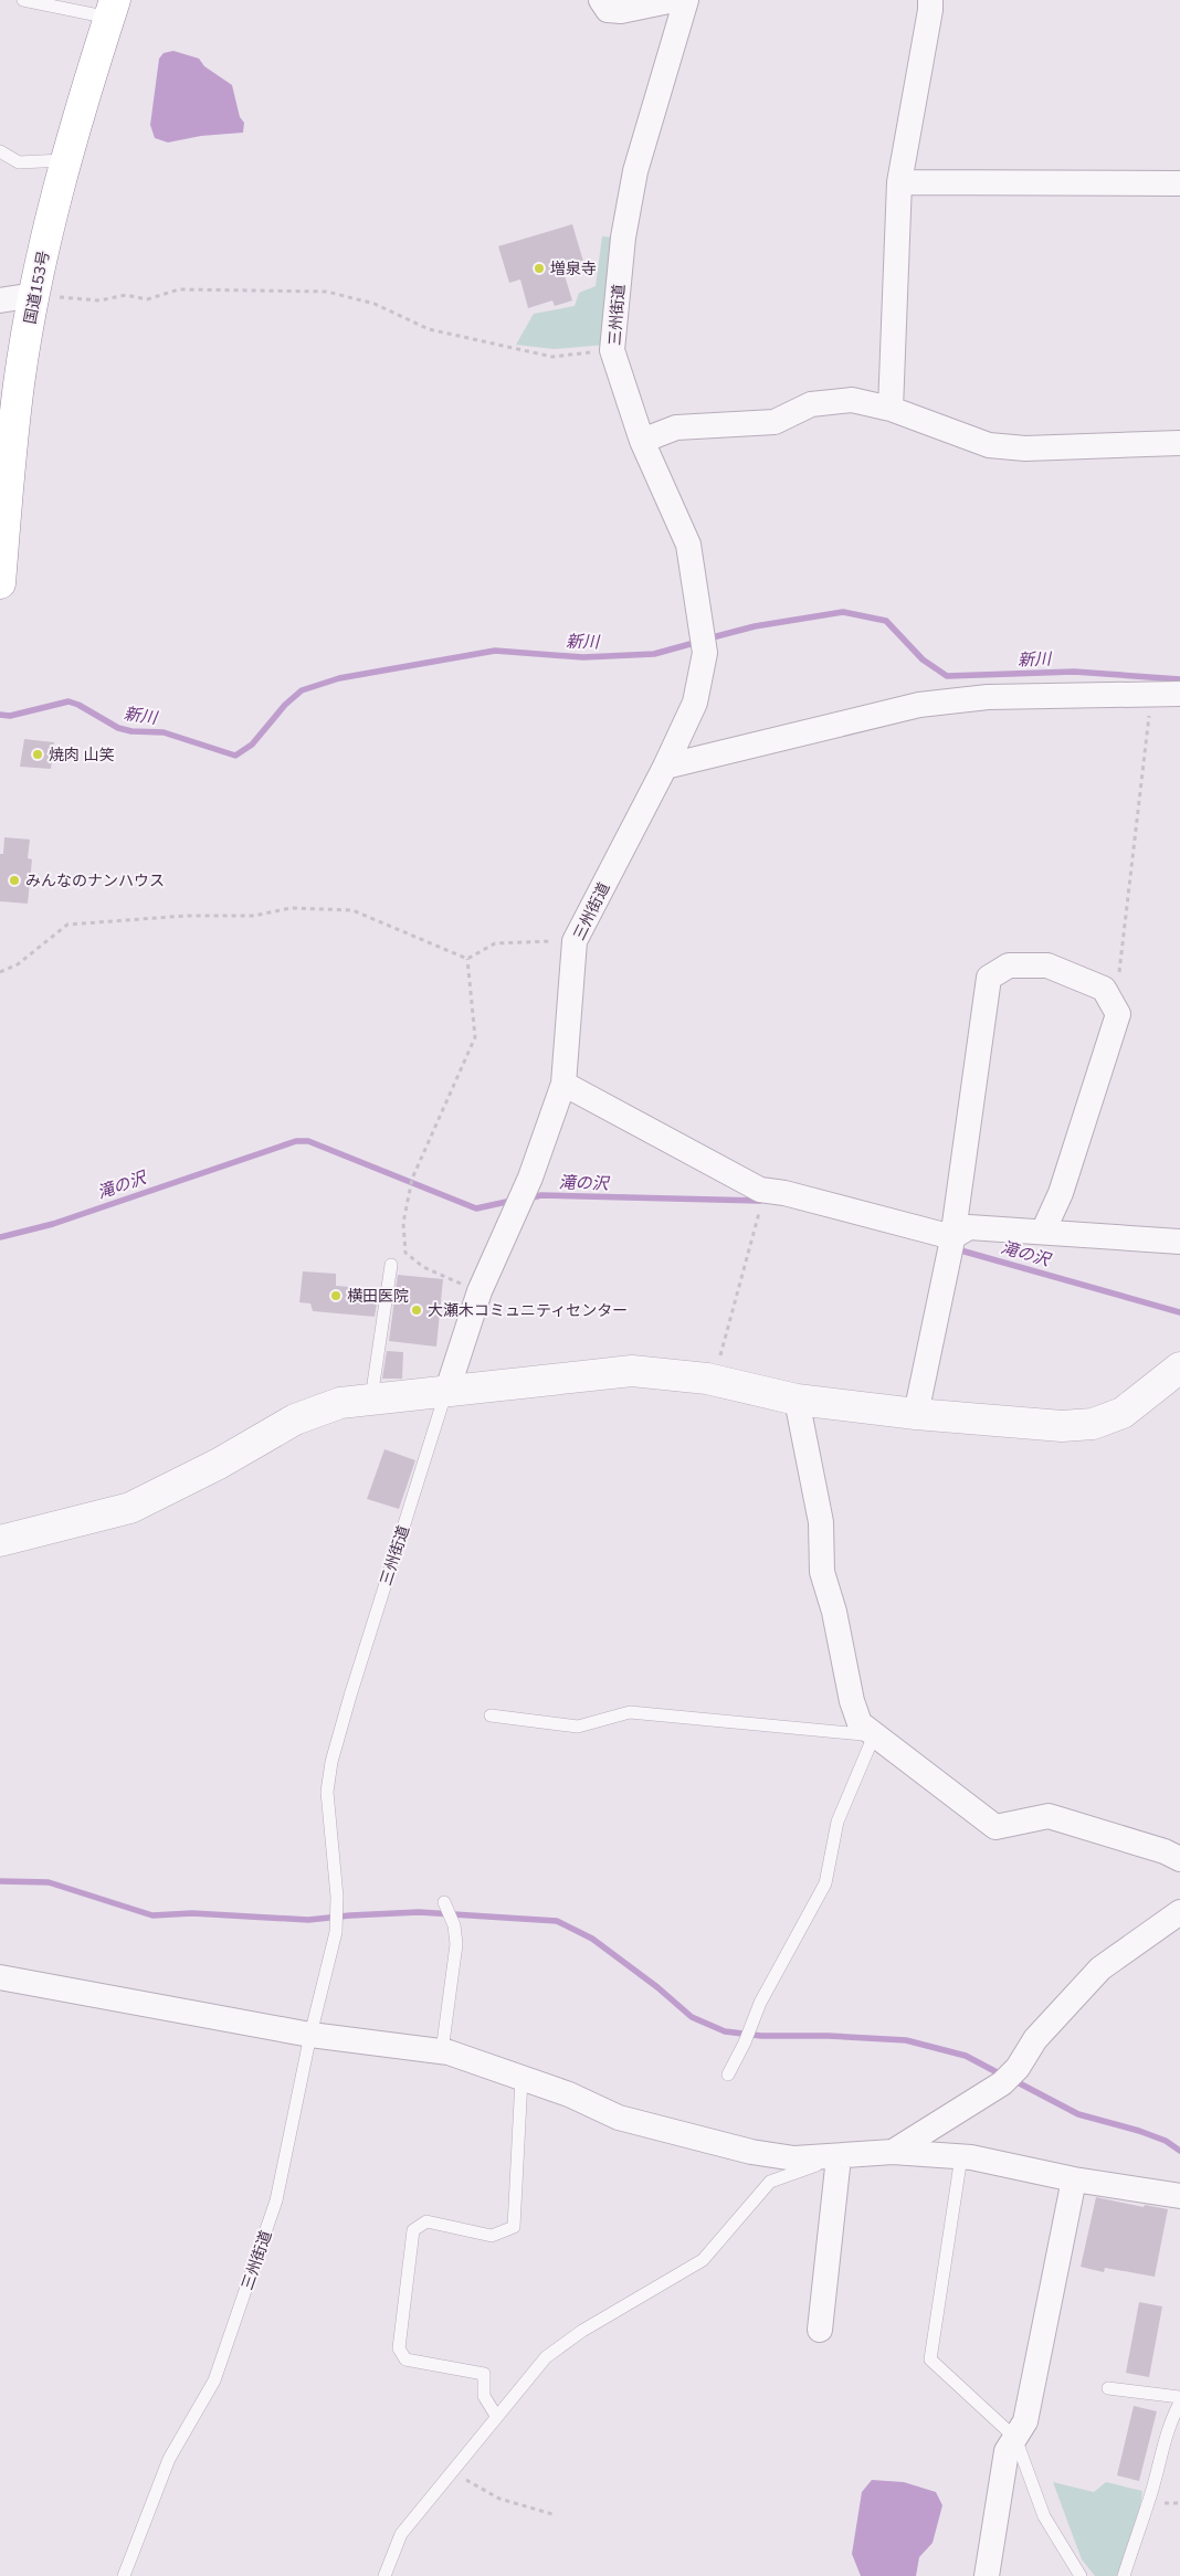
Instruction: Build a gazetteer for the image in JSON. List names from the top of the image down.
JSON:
{
  "streets": {
    "highway": ["国道153号"],
    "street": ["三州街道"]
  },
  "water": ["新川", "滝の沢"],
  "places": [
    "増泉寺",
    "焼肉 山笑",
    "みんなのナンハウス",
    "横田医院",
    "大瀬木コミュニティセンター"
  ]
}
